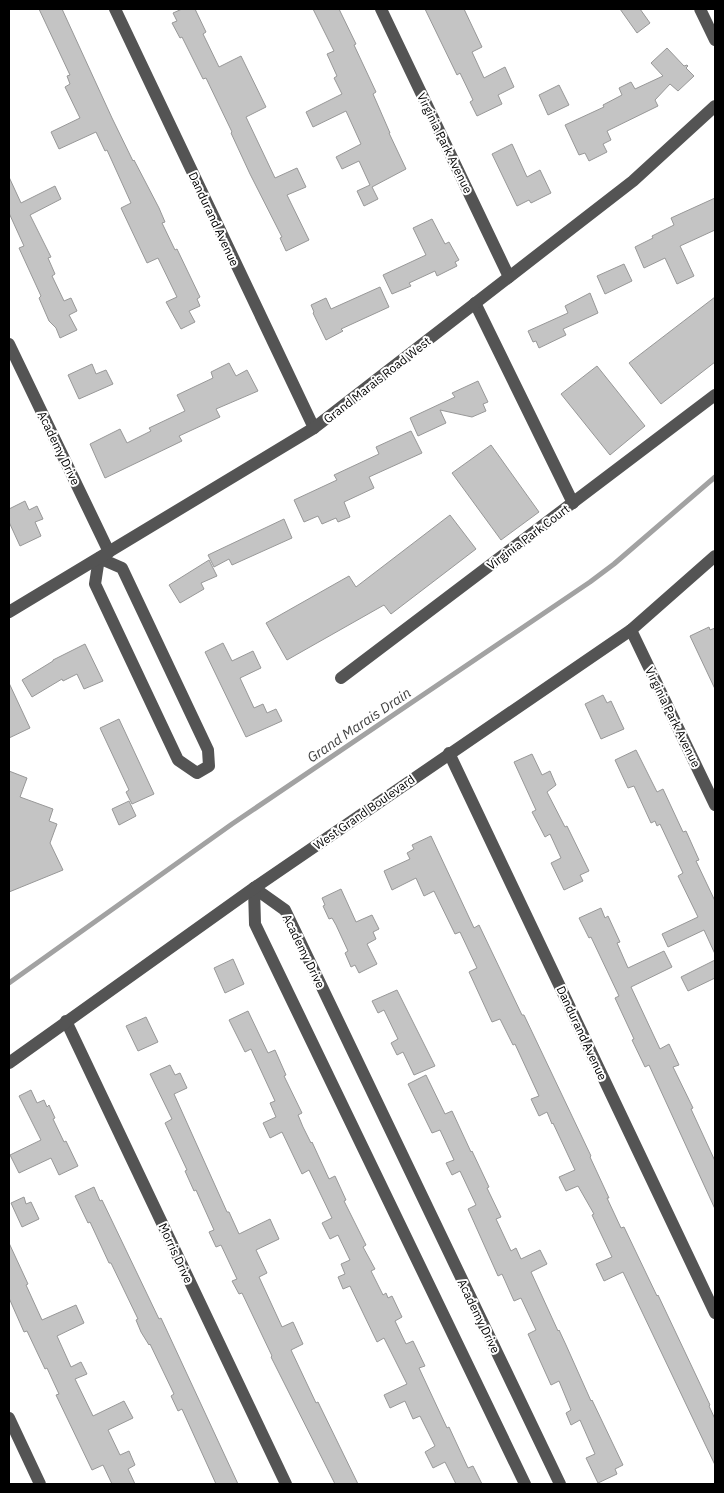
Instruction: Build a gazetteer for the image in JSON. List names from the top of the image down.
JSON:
{
  "streets": {
    "street": [
      "Virginia Park Avenue",
      "Dandurand Avenue",
      "Grand Marais Road West",
      "Academy Drive",
      "Virginia Park Court",
      "West Grand Boulevard",
      "Morris Drive"
    ]
  },
  "crossings": [
    ["Virginia Park Avenue", "Grand Marais Road West"],
    ["Virginia Park Avenue", "West Grand Boulevard"],
    ["Dandurand Avenue", "Grand Marais Road West"],
    ["Dandurand Avenue", "West Grand Boulevard"],
    ["Grand Marais Road West", "Academy Drive"],
    ["Academy Drive", "West Grand Boulevard"],
    ["West Grand Boulevard", "Morris Drive"]
  ],
  "water": ["Grand Marais Drain"]
}
